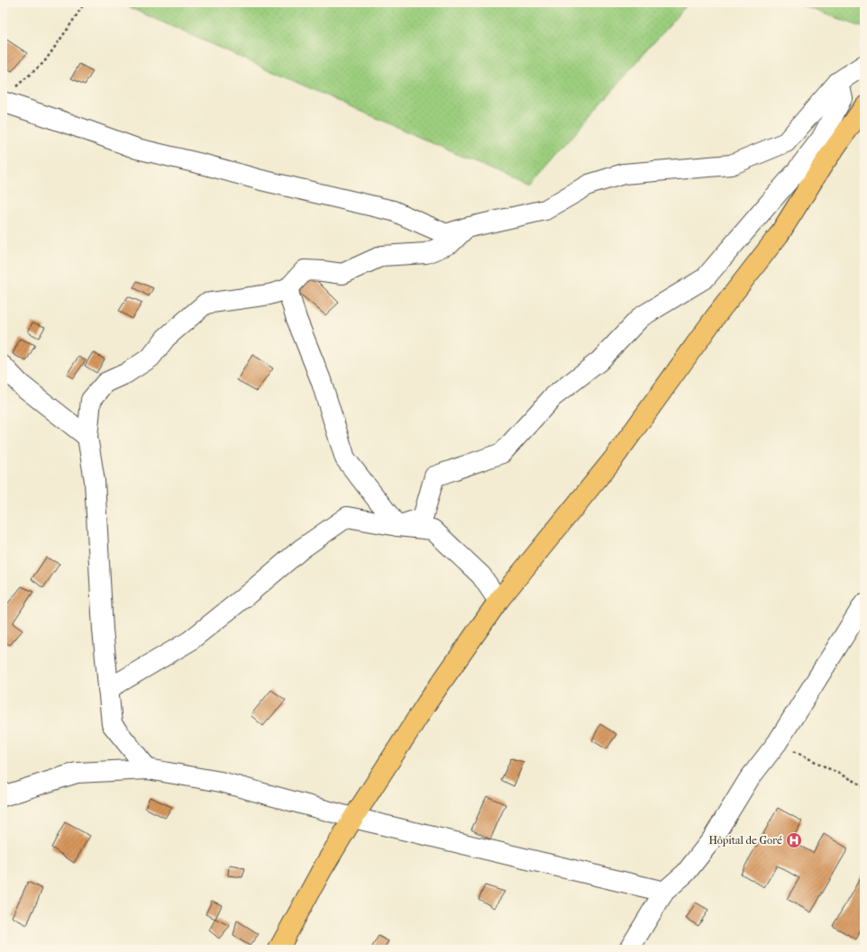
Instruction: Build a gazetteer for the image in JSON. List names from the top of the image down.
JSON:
{
  "places": {
    "hospital": ["Hôpital de Goré"]
  }
}
